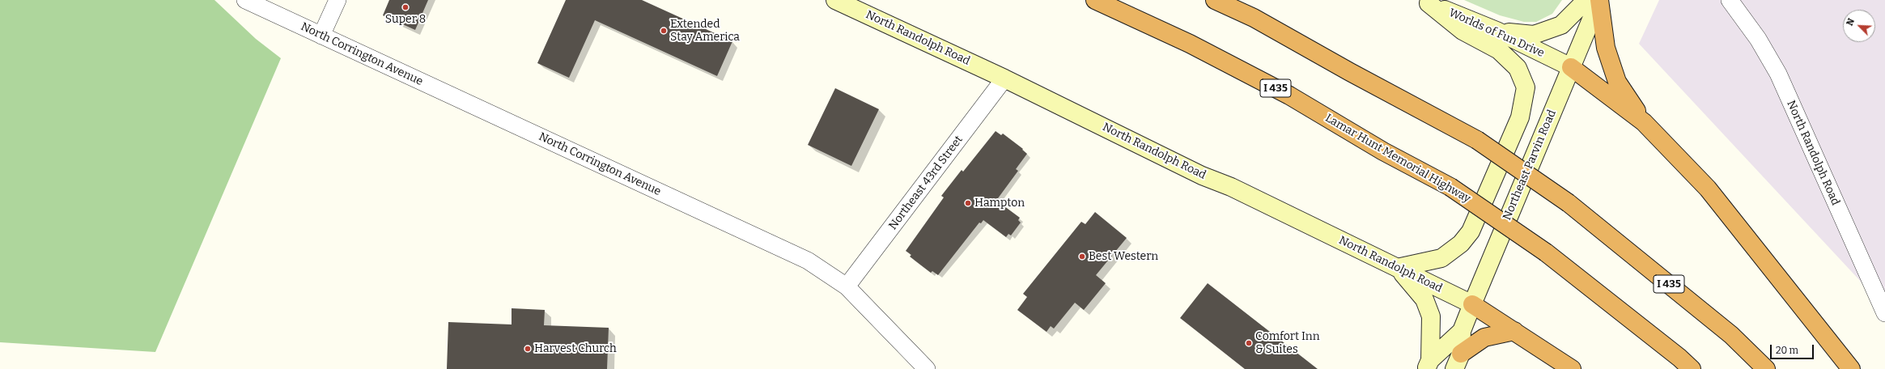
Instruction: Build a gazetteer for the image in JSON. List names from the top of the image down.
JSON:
{
  "streets": {
    "highway": ["I 435", "Lamar Hunt Memorial Highway"],
    "main road": ["Worlds of Fun Drive", "North Randolph Road", "Northeast Parvin Road"],
    "street": ["North Corrington Avenue", "Northeast 43rd Street"]
  },
  "crossings": [
    ["Worlds of Fun Drive", "Northeast Parvin Road"],
    ["North Randolph Road", "Northeast Parvin Road"],
    ["North Randolph Road", "Northeast 43rd Street"],
    ["North Corrington Avenue", "Northeast 43rd Street"]
  ],
  "places": [
    "Super 8",
    "Extended Stay America",
    "Hampton",
    "Best Western",
    "Comfort Inn & Suites",
    "Harvest Church"
  ],
  "scale_bar": "20 m",
  "north": "top left"
}
